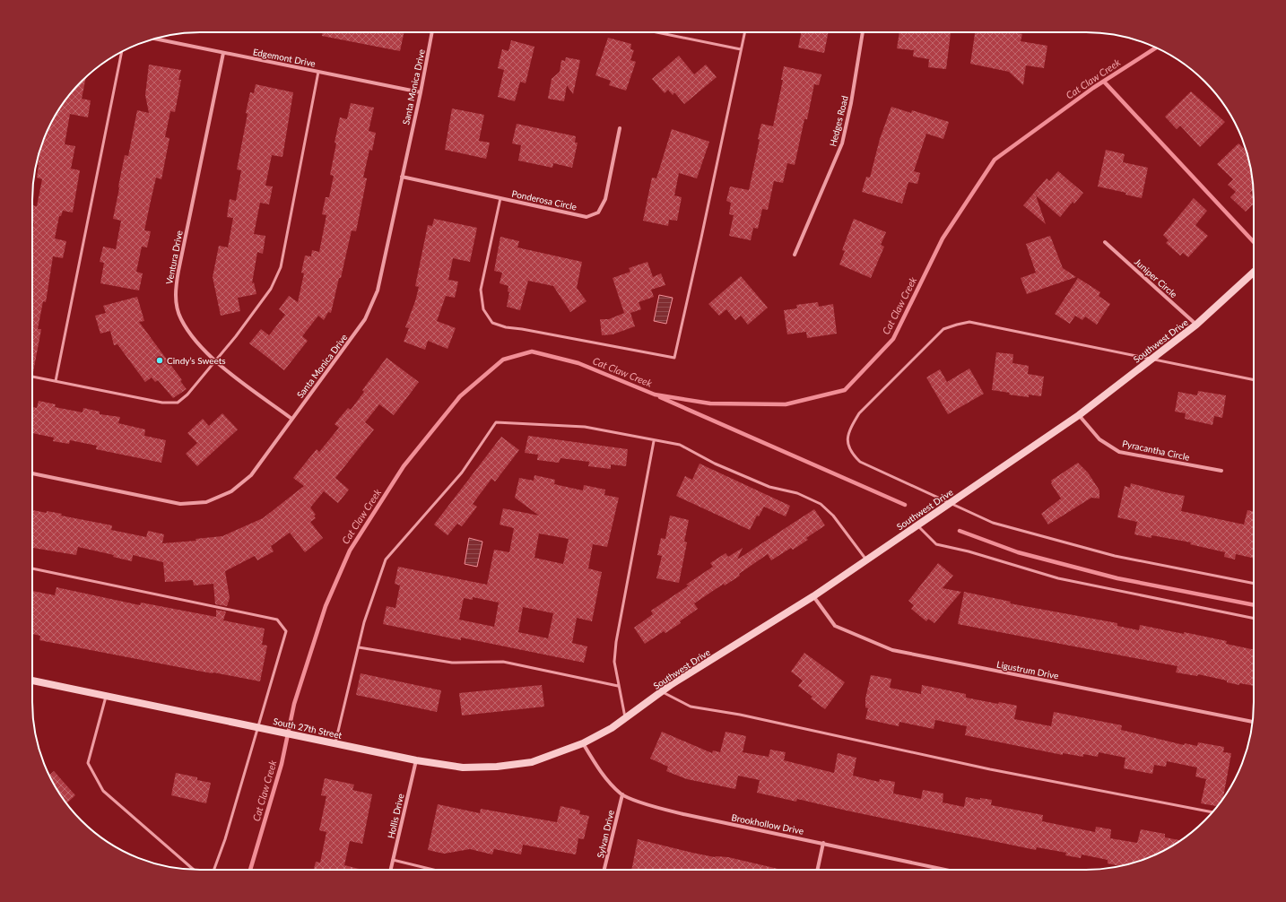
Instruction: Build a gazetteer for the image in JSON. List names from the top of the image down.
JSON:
{
  "streets": {
    "main road": ["Southwest Drive", "South 27th Street"],
    "street": [
      "Edgemont Drive",
      "Santa Monica Drive",
      "Hedges Road",
      "Ponderosa Circle",
      "Ventura Drive",
      "Juniper Circle",
      "Pyracantha Circle",
      "Ligustrum Drive",
      "Hollis Drive",
      "Brookhollow Drive",
      "Sylvan Drive"
    ]
  },
  "crossings": [
    ["Edgemont Drive", "Santa Monica Drive"],
    ["Edgemont Drive", "Ventura Drive"],
    ["Santa Monica Drive", "Ponderosa Circle"],
    ["Santa Monica Drive", "Ventura Drive"],
    ["Juniper Circle", "Southwest Drive"],
    ["Southwest Drive", "Pyracantha Circle"],
    ["Southwest Drive", "Ligustrum Drive"],
    ["Southwest Drive", "South 27th Street"],
    ["Southwest Drive", "Brookhollow Drive"],
    ["South 27th Street", "Hollis Drive"],
    ["South 27th Street", "Brookhollow Drive"],
    ["Brookhollow Drive", "Sylvan Drive"]
  ],
  "water": ["Cat Claw Creek"],
  "places": ["Cindy’s Sweets"]
}
